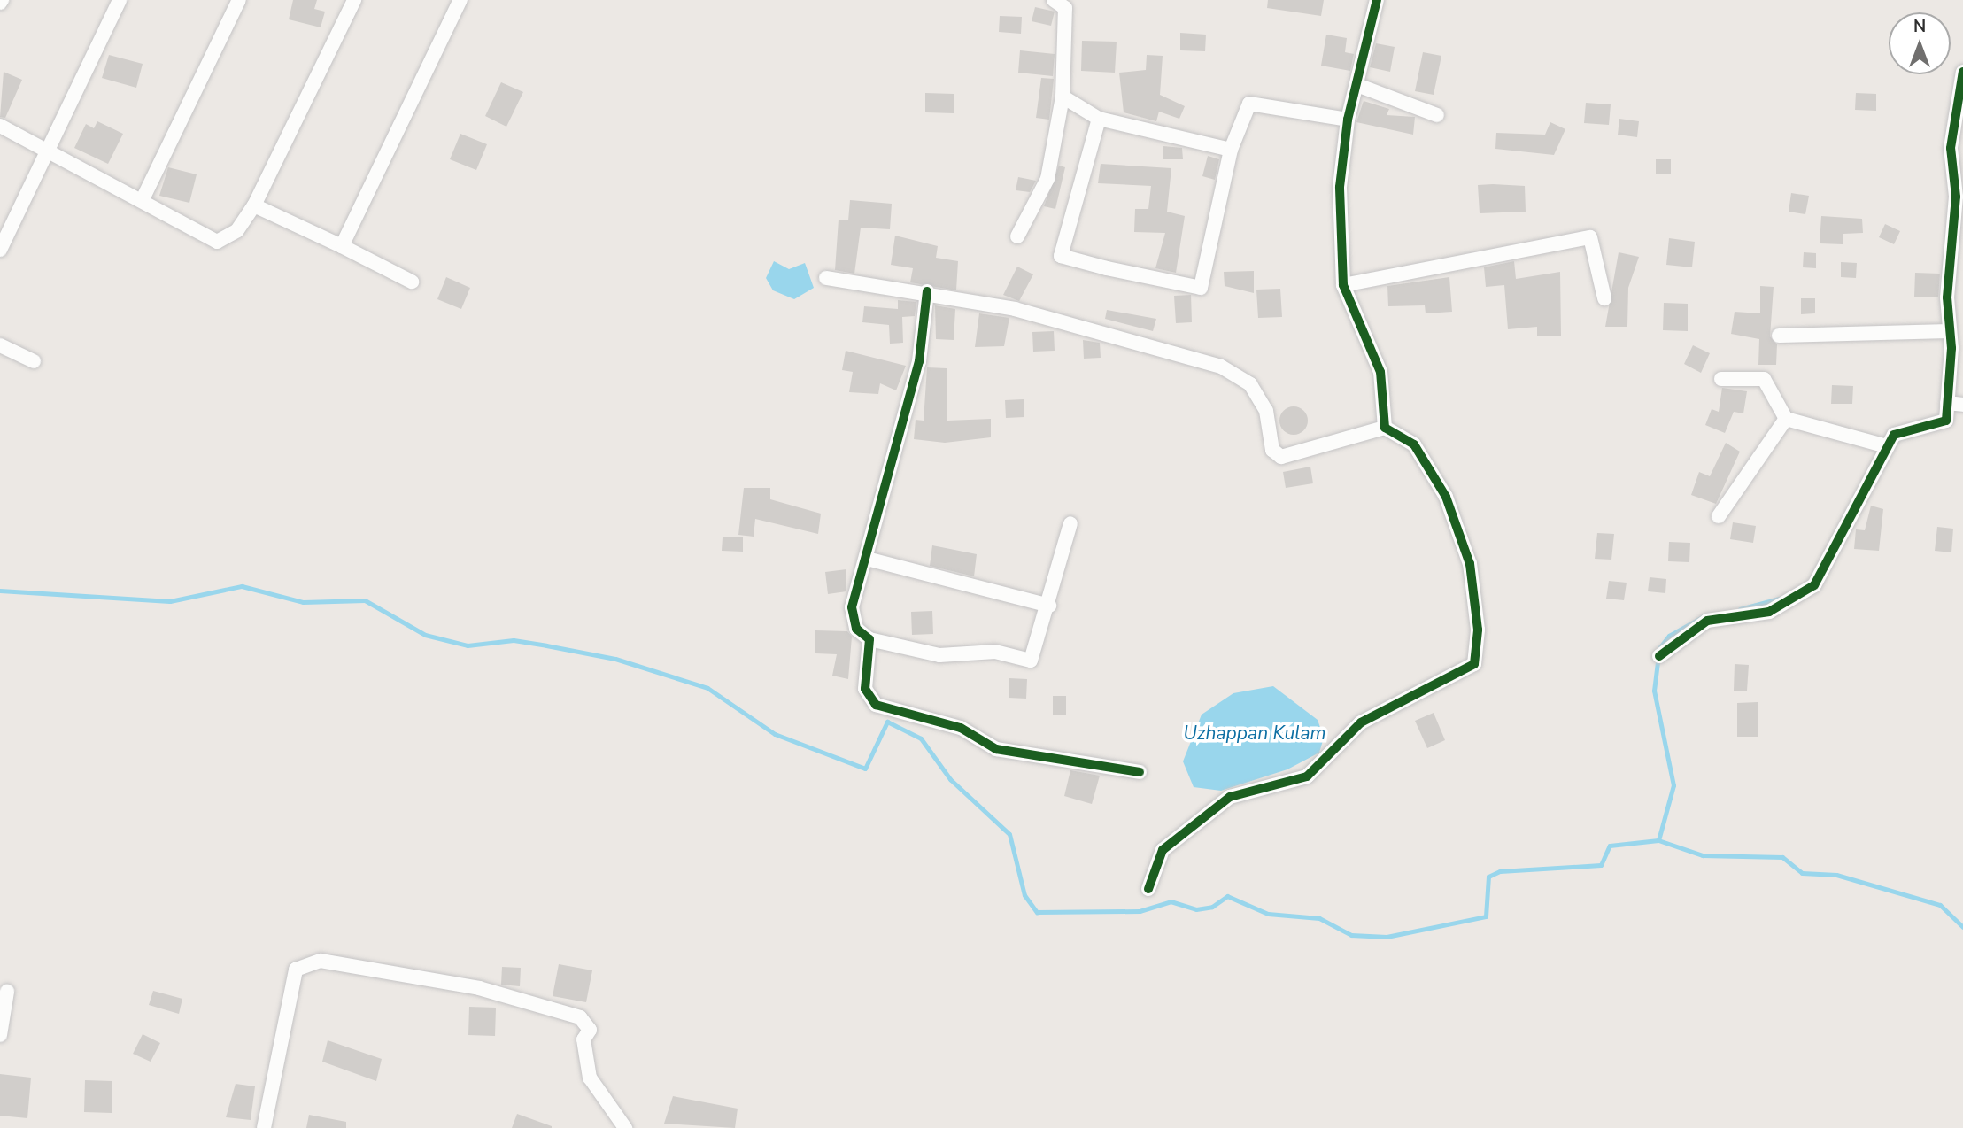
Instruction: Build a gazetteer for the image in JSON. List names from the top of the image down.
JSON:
{
  "water": ["Uzhappan Kulam"],
  "north": "top"
}
